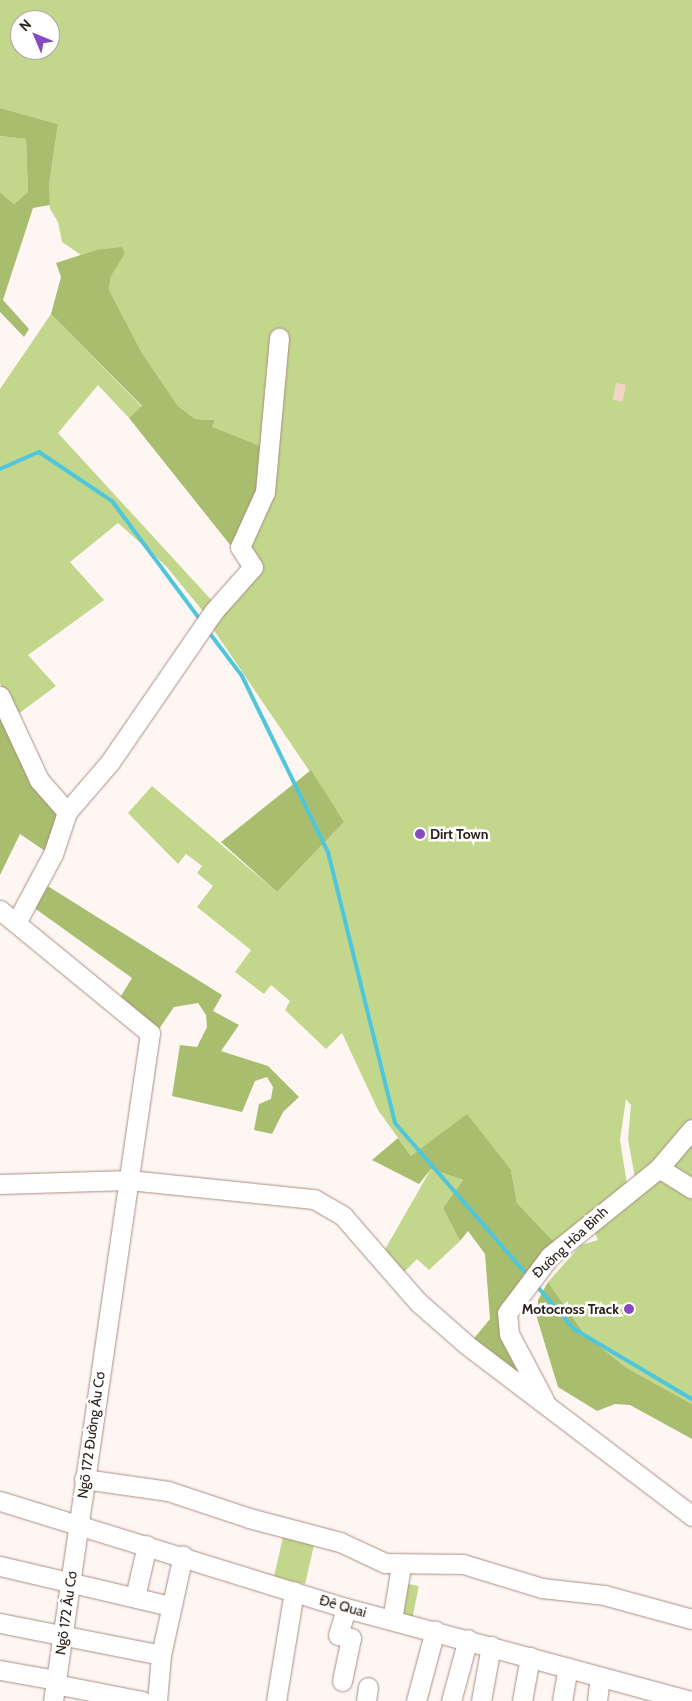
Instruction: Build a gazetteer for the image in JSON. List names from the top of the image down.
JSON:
{
  "streets": {
    "street": [
      "Đường Hòa Bình",
      "Ngõ 172 Đường Âu Cơ",
      "Đê Quai",
      "Ngõ 172 Âu Cơ"
    ]
  },
  "crossings": [
    ["Ngõ 172 Đường Âu Cơ", "Đê Quai"],
    ["Ngõ 172 Đường Âu Cơ", "Ngõ 172 Âu Cơ"],
    ["Đê Quai", "Ngõ 172 Âu Cơ"]
  ],
  "places": ["Dirt Town", "Motocross Track"],
  "north": "top left"
}
